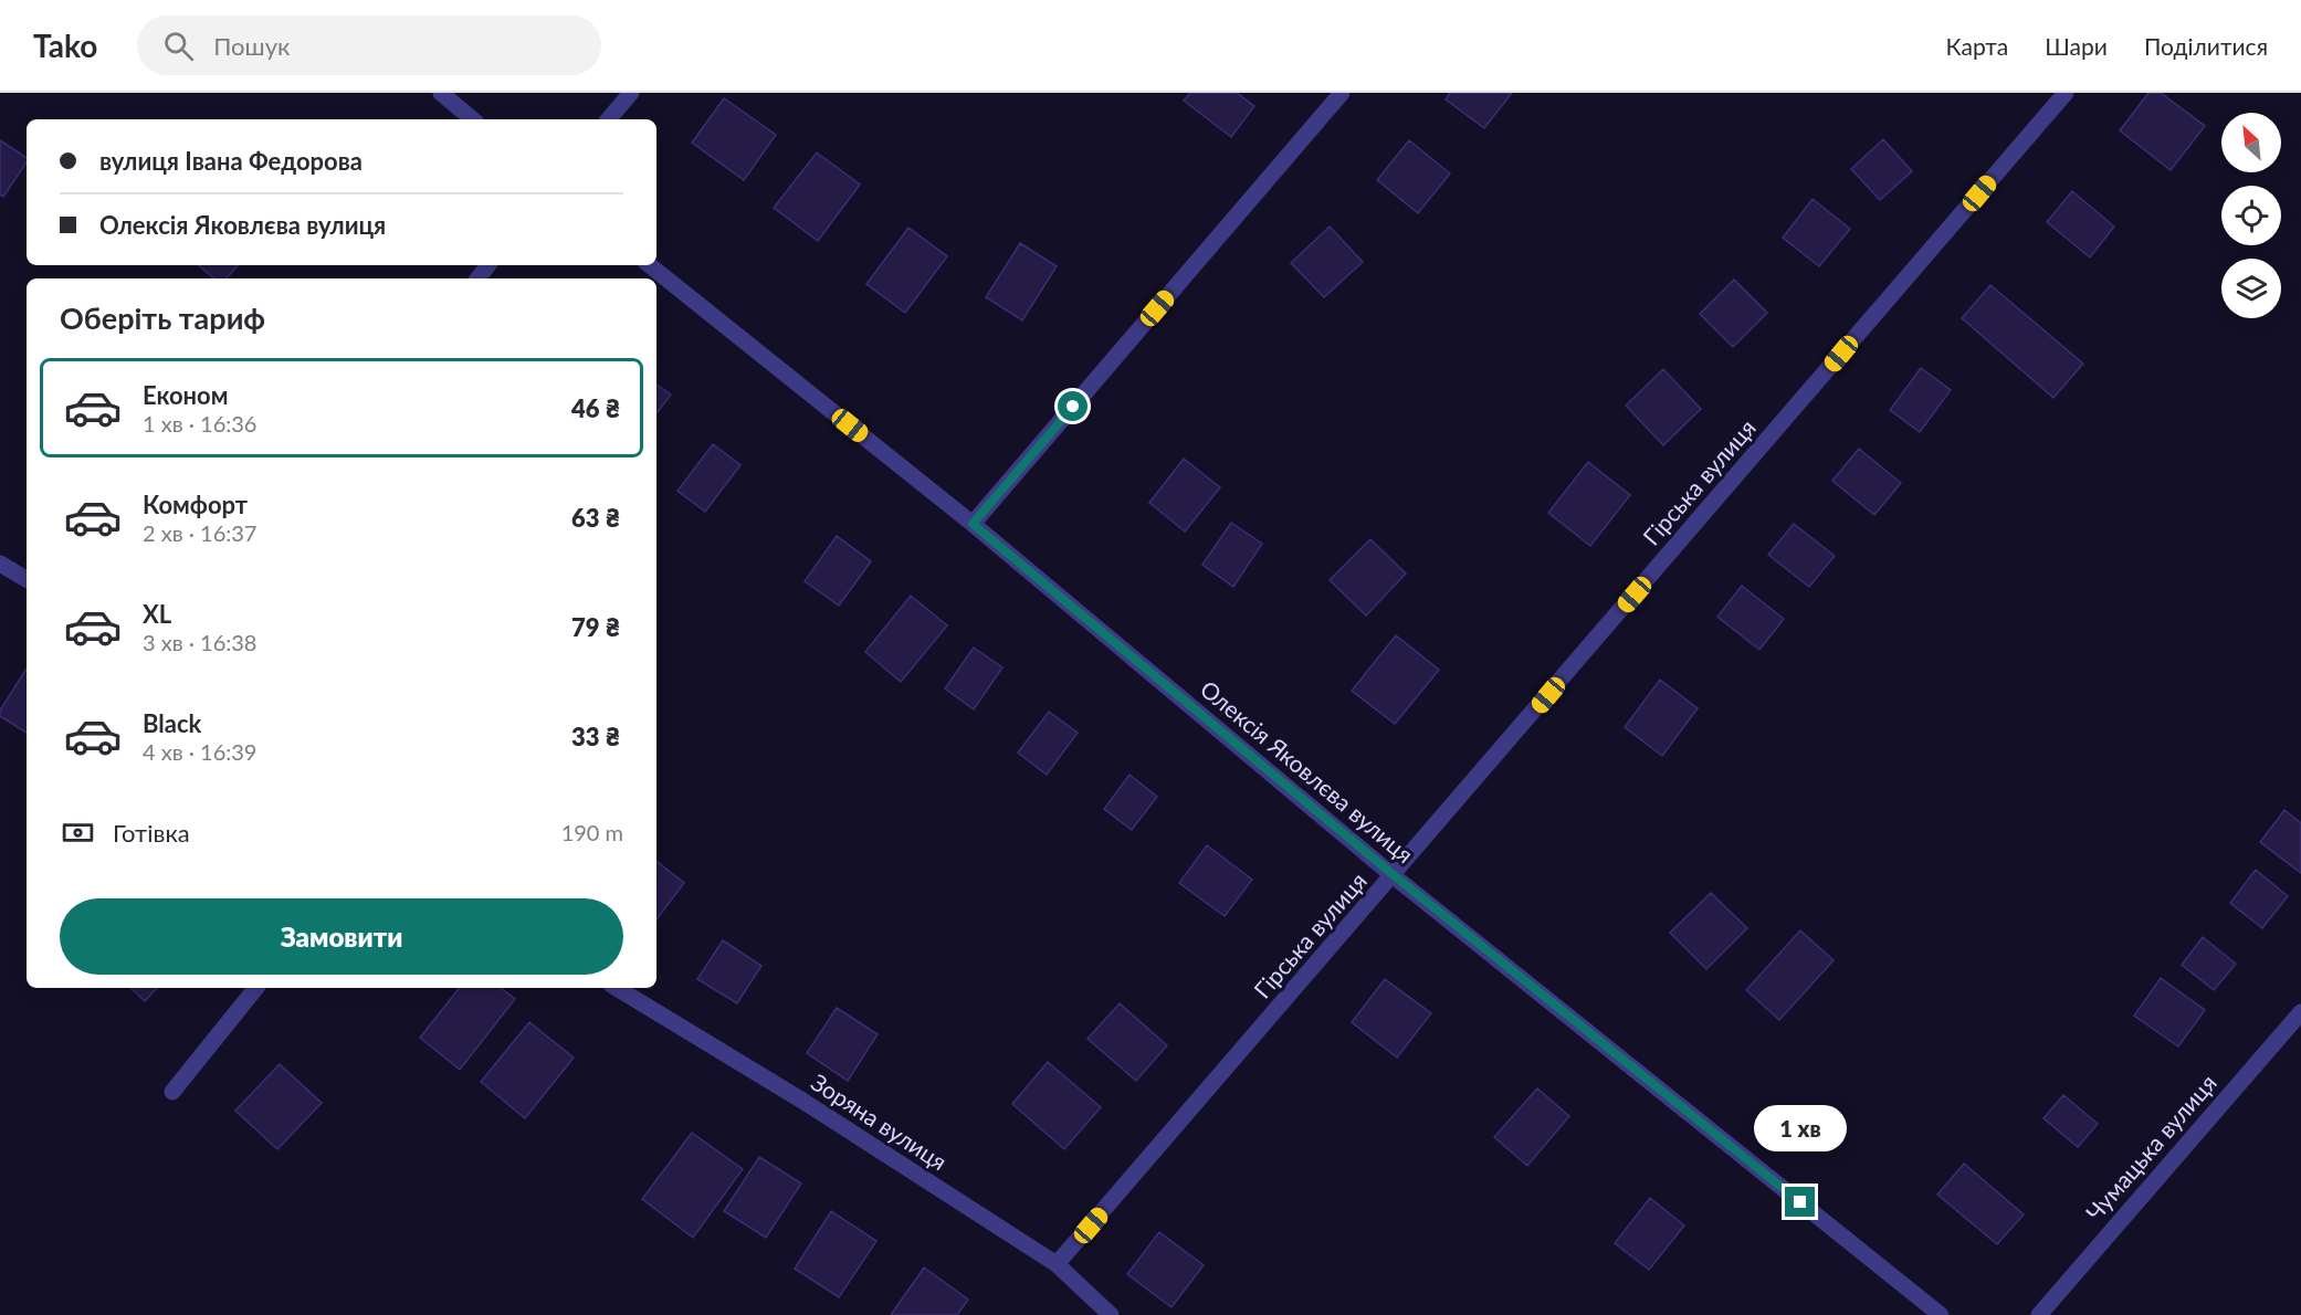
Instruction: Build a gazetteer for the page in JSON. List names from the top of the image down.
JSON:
{
  "streets": {
    "street": [
      "Гірська вулиця",
      "Олексія Яковлєва вулиця",
      "Зоряна вулиця",
      "Чумацька вулиця"
    ]
  },
  "crossings": [
    ["Гірська вулиця", "Олексія Яковлєва вулиця"],
    ["Гірська вулиця", "Зоряна вулиця"]
  ],
  "north": "top left",
  "page": {
    "header": "Tako",
    "search": "Пошук",
    "nav": ["Карта", "Шари", "Поділитися"],
    "banner": ["вулиця Івана Федорова", "Олексія Яковлєва вулиця"],
    "heading": "Оберіть тариф",
    "list": [
      {
        "name": "Економ",
        "note": "1 хв · 16:36",
        "value": "46 ₴"
      },
      {
        "name": "Комфорт",
        "note": "2 хв · 16:37",
        "value": "63 ₴"
      },
      {
        "name": "XL",
        "note": "3 хв · 16:38",
        "value": "79 ₴"
      },
      {
        "name": "Black",
        "note": "4 хв · 16:39",
        "value": "33 ₴"
      }
    ],
    "pay": ["Готівка", "190 m"],
    "buttons": "Замовити",
    "bubble": "1 хв"
  }
}
